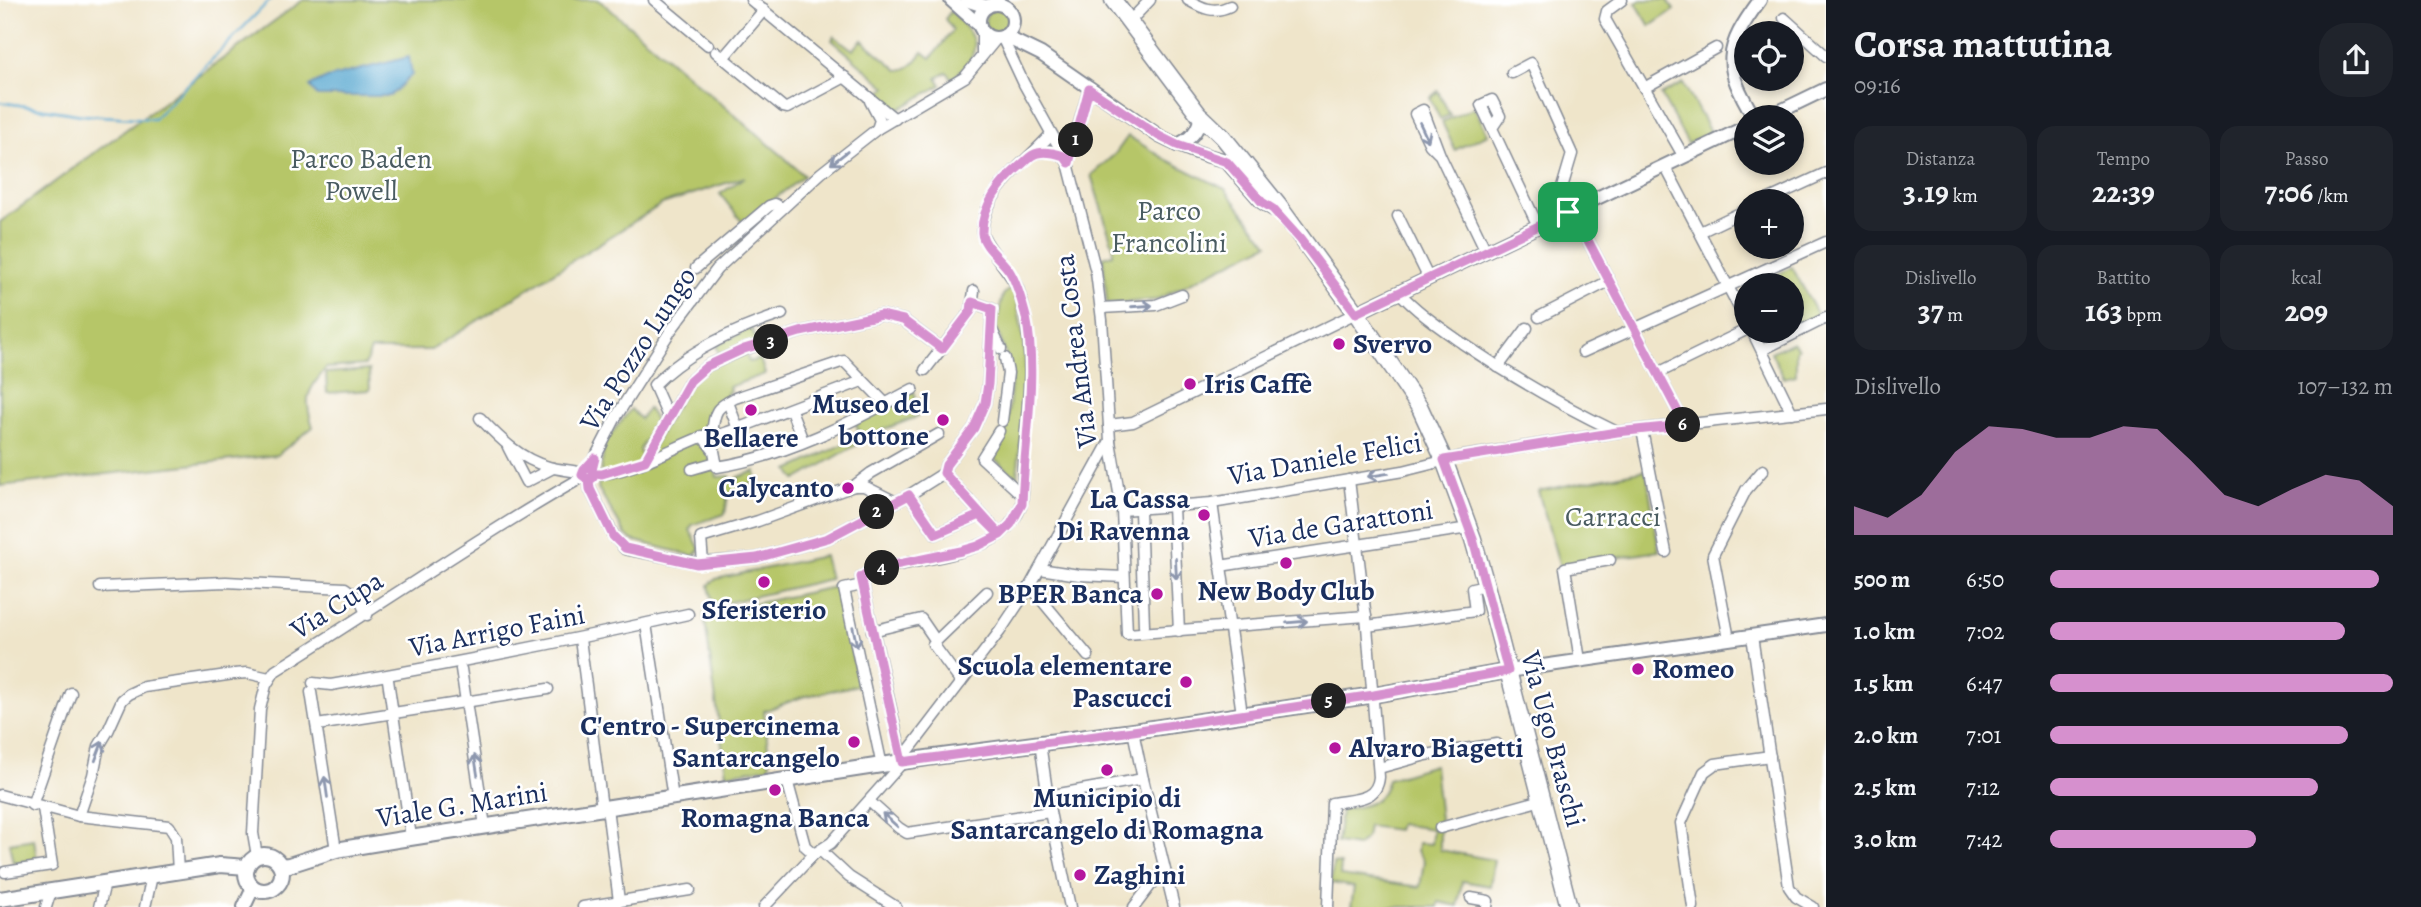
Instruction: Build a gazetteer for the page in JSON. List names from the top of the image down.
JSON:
{
  "streets": {
    "main road": ["Via Ugo Braschi", "Viale G. Marini"],
    "street": [
      "Via Pozzo Lungo",
      "Via Andrea Costa",
      "Via Daniele Felici",
      "Via de Garattoni",
      "Via Cupa",
      "Via Arrigo Faini"
    ]
  },
  "crossings": [
    ["Via Pozzo Lungo", "Via Andrea Costa"],
    ["Via Pozzo Lungo", "Via Cupa"],
    ["Via Andrea Costa", "Via Daniele Felici"],
    ["Via Daniele Felici", "Via Ugo Braschi"],
    ["Via de Garattoni", "Via Ugo Braschi"],
    ["Via Ugo Braschi", "Viale G. Marini"]
  ],
  "parks": ["Parco Baden Powell", "Parco Francolini", "Carracci"],
  "places": [
    "Svervo",
    "Iris Caffè",
    "Bellaere",
    "Museo del bottone",
    "Calycanto",
    "La Cassa Di Ravenna",
    "New Body Club",
    "Sferisterio",
    "BPER Banca",
    "Romeo",
    "Scuola elementare Pascucci",
    "C'entro - Supercinema Santarcangelo",
    "Alvaro Biagetti",
    "Municipio di Santarcangelo di Romagna",
    "Romagna Banca",
    "Zaghini"
  ],
  "page": {
    "heading": ["Corsa mattutina", "09:16"],
    "map_buttons": ["+", "−"],
    "stats": [
      ["Distanza", "3.19 km"],
      ["Tempo", "22:39"],
      ["Passo", "7:06 /km"],
      ["Dislivello", "37 m"],
      ["Battito", "163 bpm"],
      ["kcal", "209"]
    ],
    "pins": [
      "1",
      "3",
      "6",
      "2",
      "4",
      "5"
    ],
    "chart": ["Dislivello", "107–132 m"],
    "list": [
      {
        "name": "500 m",
        "note": "6:50"
      },
      {
        "name": "1.0 km",
        "note": "7:02"
      },
      {
        "name": "1.5 km",
        "note": "6:47"
      },
      {
        "name": "2.0 km",
        "note": "7:01"
      },
      {
        "name": "2.5 km",
        "note": "7:12"
      },
      {
        "name": "3.0 km",
        "note": "7:42"
      }
    ]
  }
}
